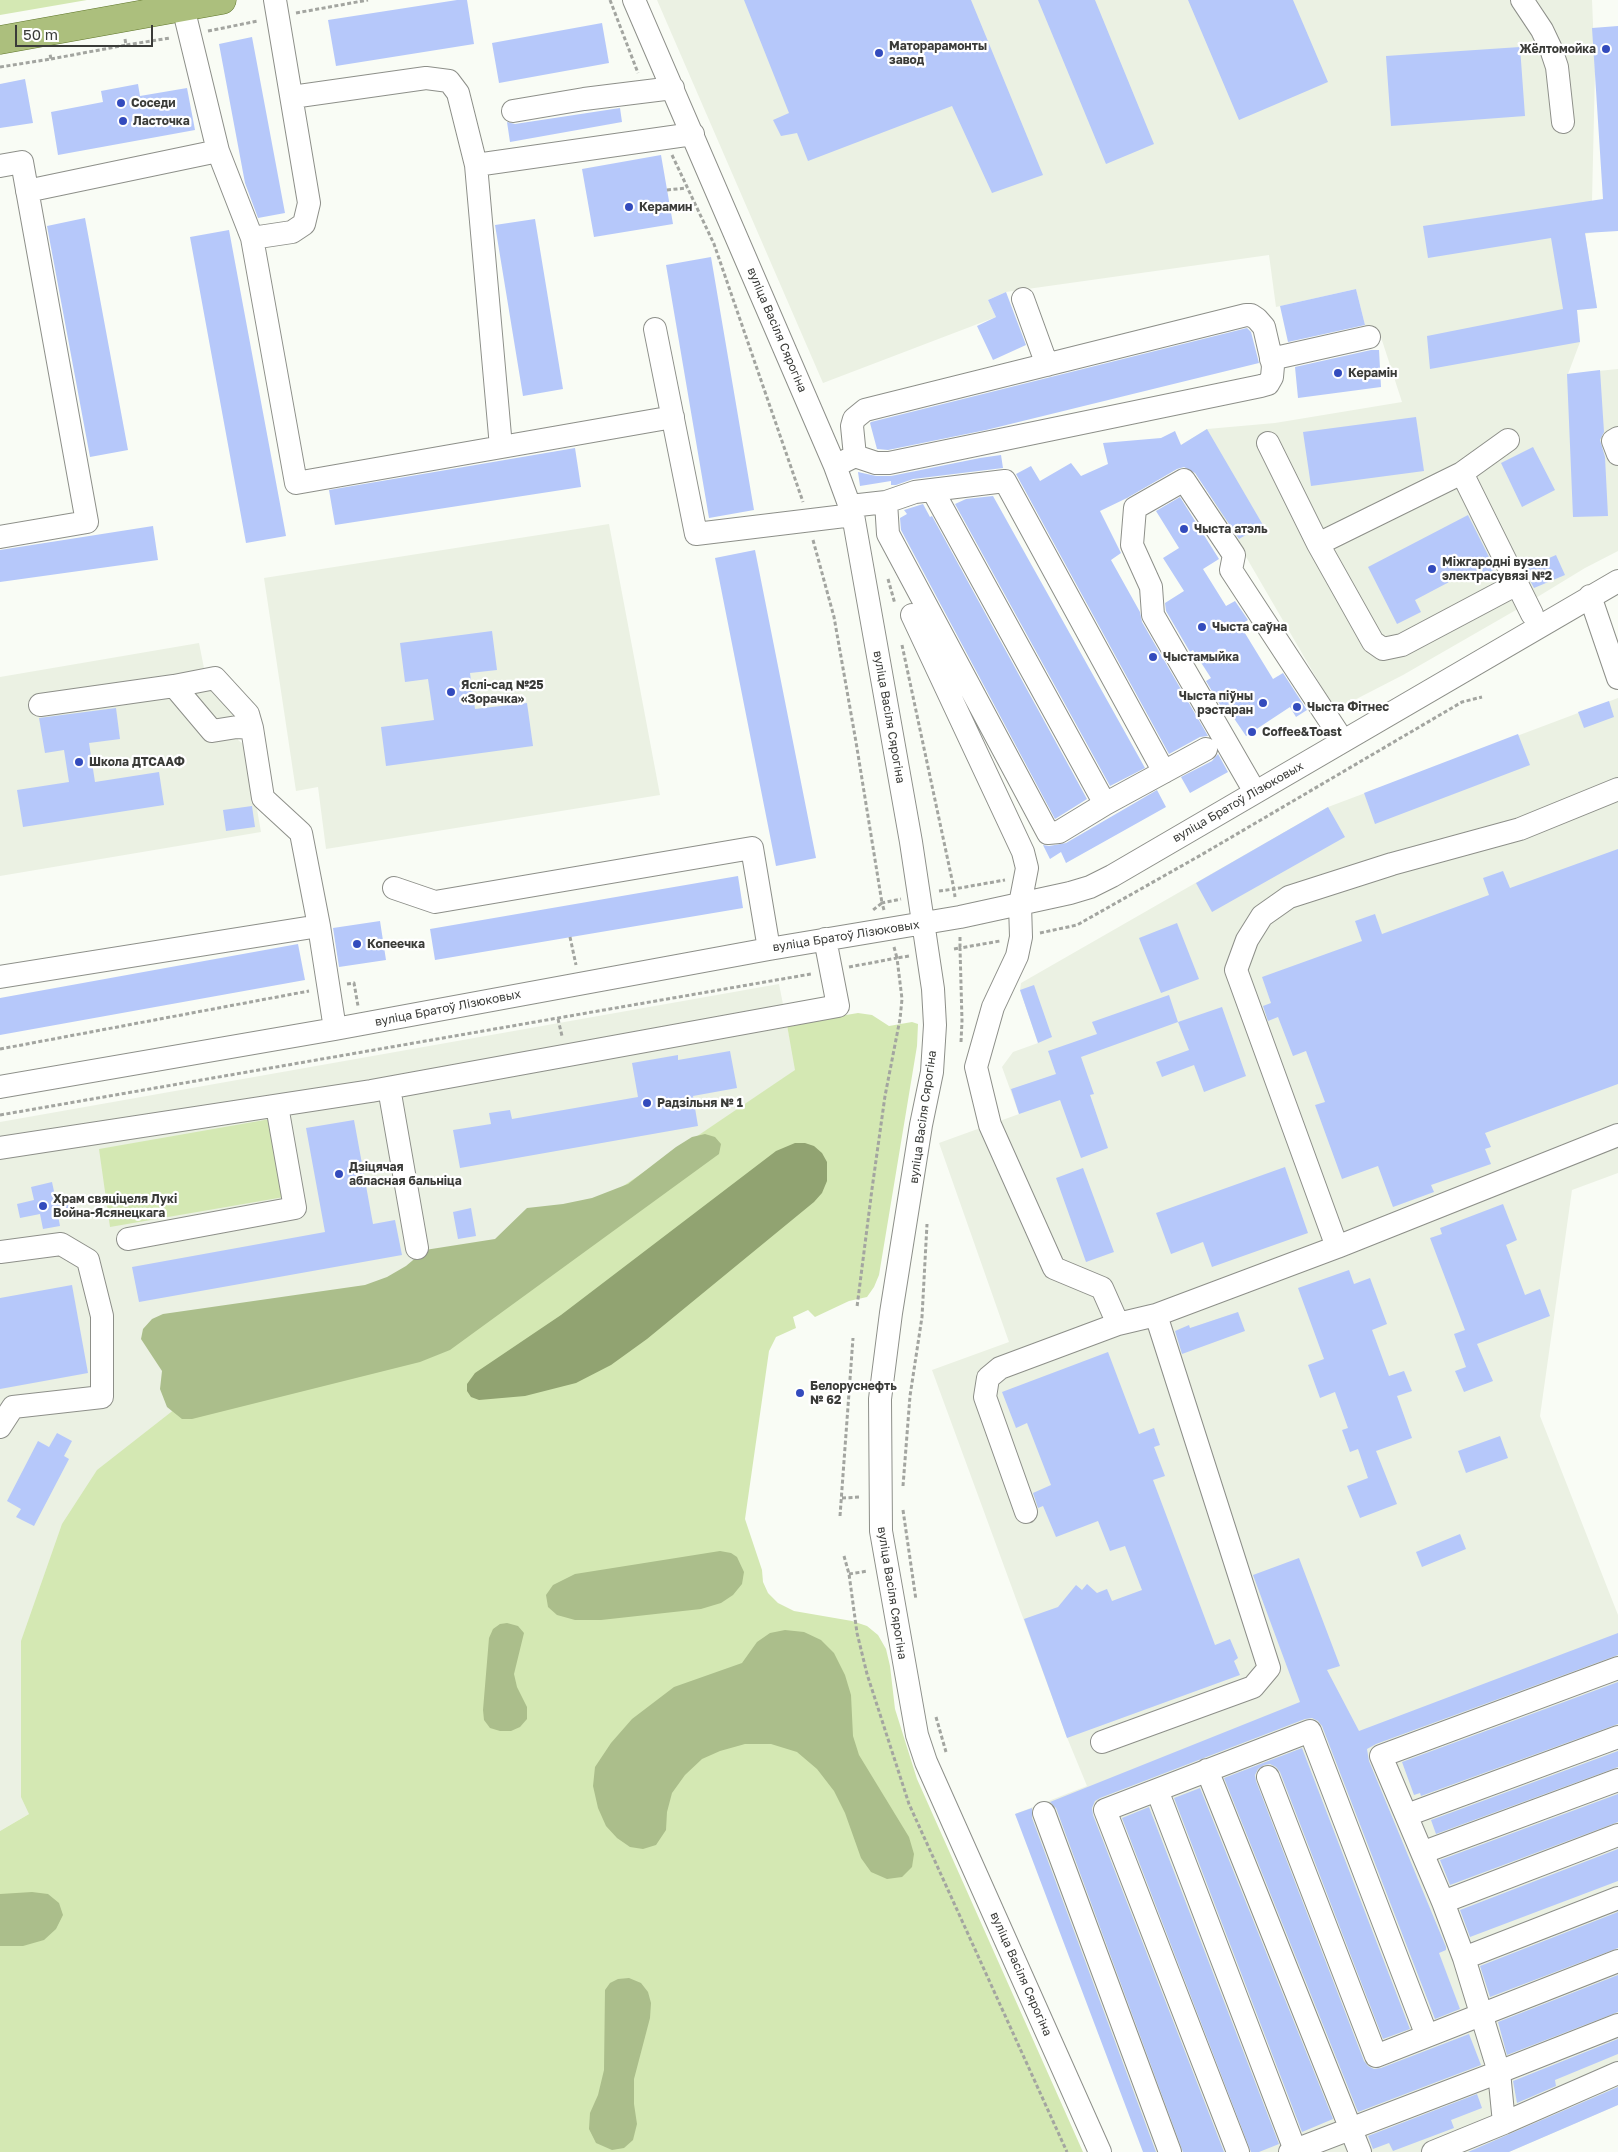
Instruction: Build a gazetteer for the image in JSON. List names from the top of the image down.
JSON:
{
  "streets": {
    "street": ["вуліца Васіля Сярогіна", "вуліца Братоў Лізюковых"]
  },
  "crossings": [
    ["вуліца Васіля Сярогіна", "вуліца Братоў Лізюковых"]
  ],
  "places": [
    "Жёлтомойка",
    "Маторарамонты завод",
    "Соседи",
    "Ласточка",
    "Керамин",
    "Керамін",
    "Чыста атэль",
    "Міжгародні вузел электрасувязі №2",
    "Чыста саўна",
    "Чыстамыйка",
    "Яслі-сад №25 «Зорачка»",
    "Чыста піўны рэстаран",
    "Чыста Фітнес",
    "Coffee&Toast",
    "Школа ДТСААФ",
    "Копеечка",
    "Радзільня № 1",
    "Дзіцячая абласная бальніца",
    "Храм свяціцеля Лукі Война-Ясянецкага",
    "Белоруснефть № 62"
  ],
  "scale_bar": "50 m"
}
